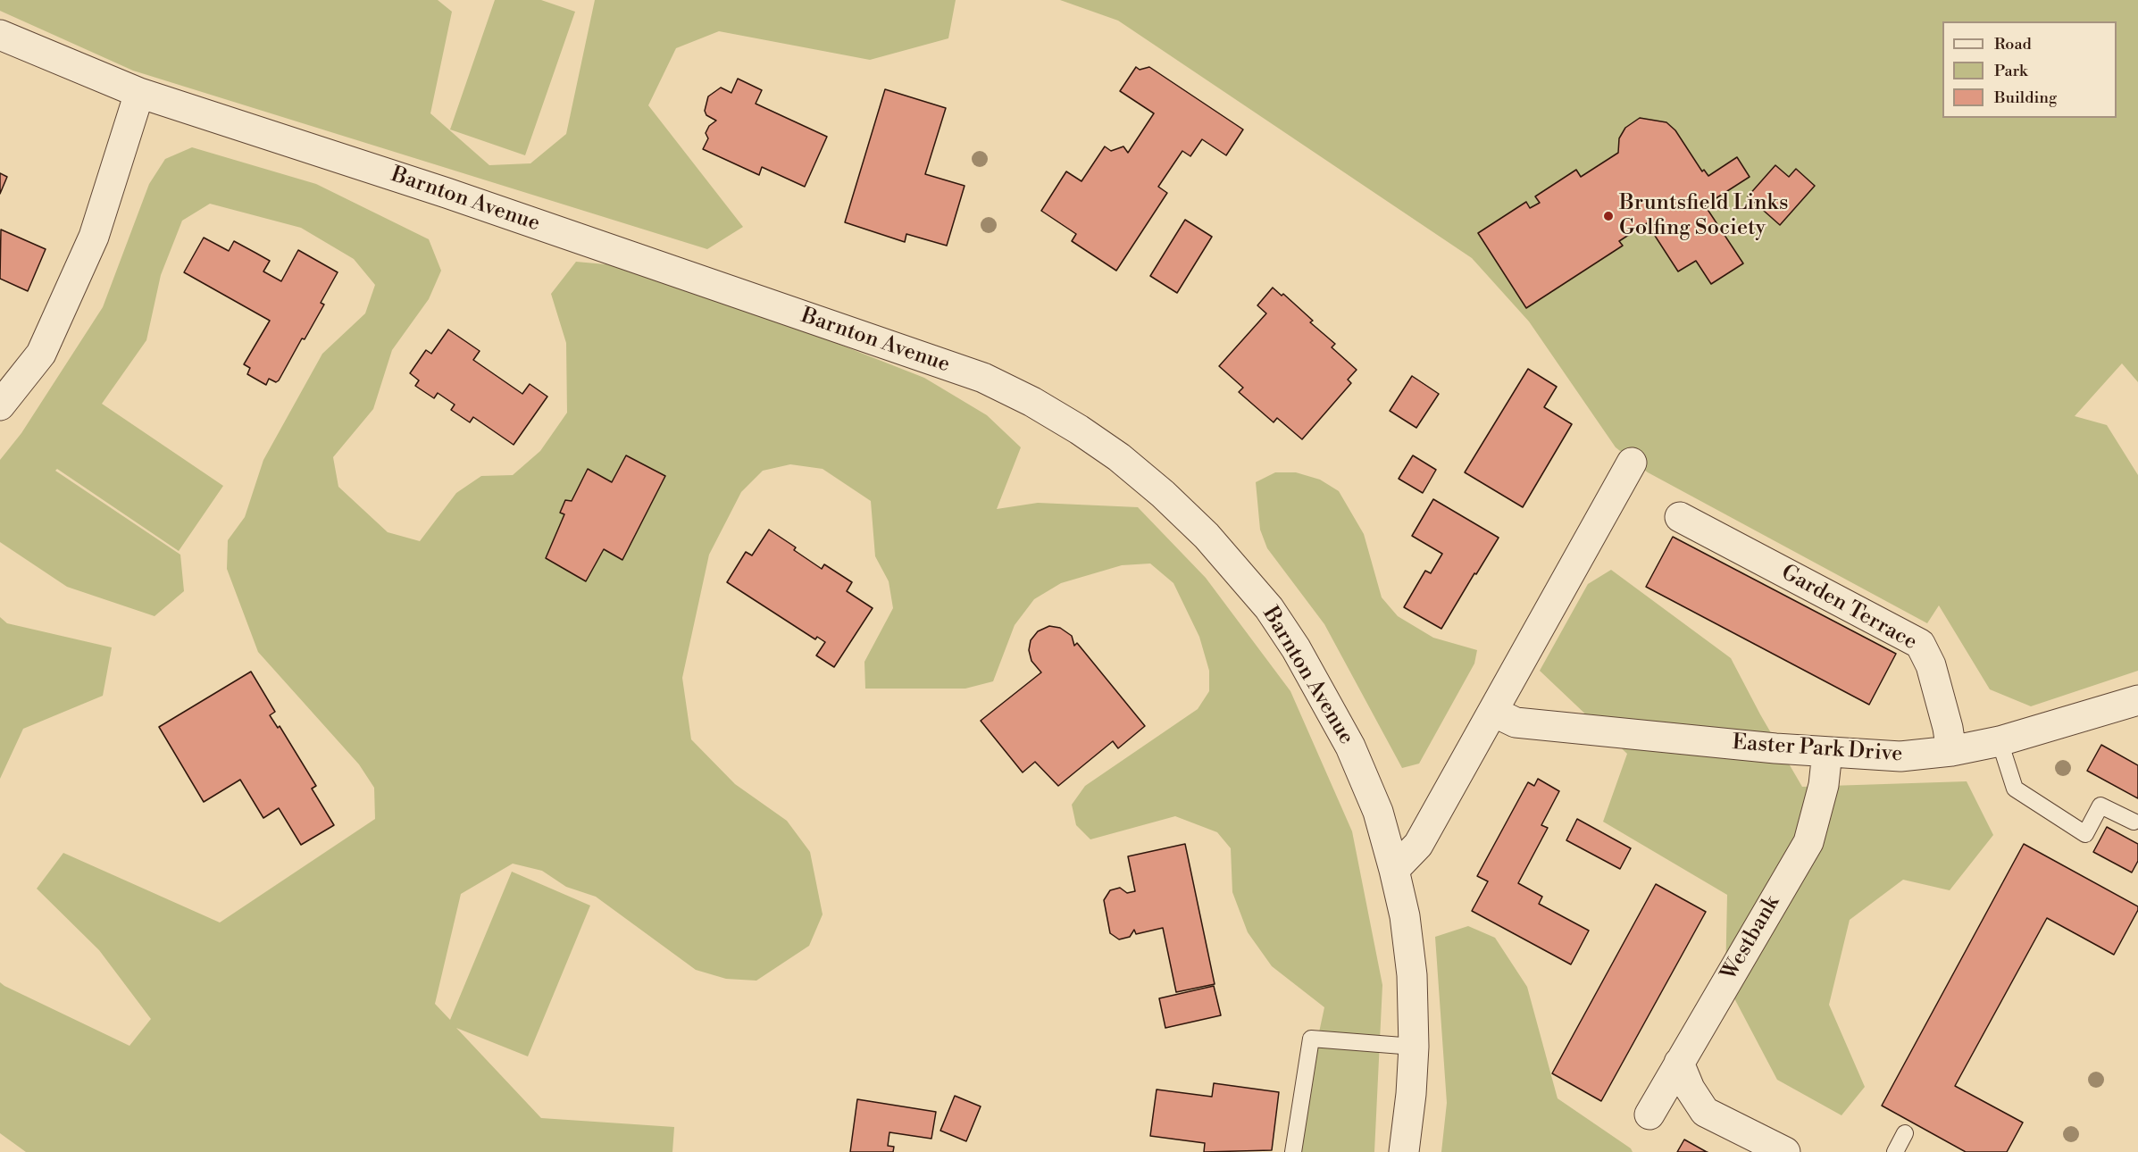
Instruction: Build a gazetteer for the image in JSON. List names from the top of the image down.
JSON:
{
  "streets": {
    "street": [
      "Barnton Avenue",
      "Garden Terrace",
      "Easter Park Drive",
      "Westbank"
    ]
  },
  "crossings": [
    ["Garden Terrace", "Easter Park Drive"],
    ["Easter Park Drive", "Westbank"]
  ],
  "places": ["Bruntsfield Links Golfing Society"],
  "legend": ["Road", "Park", "Building"]
}
